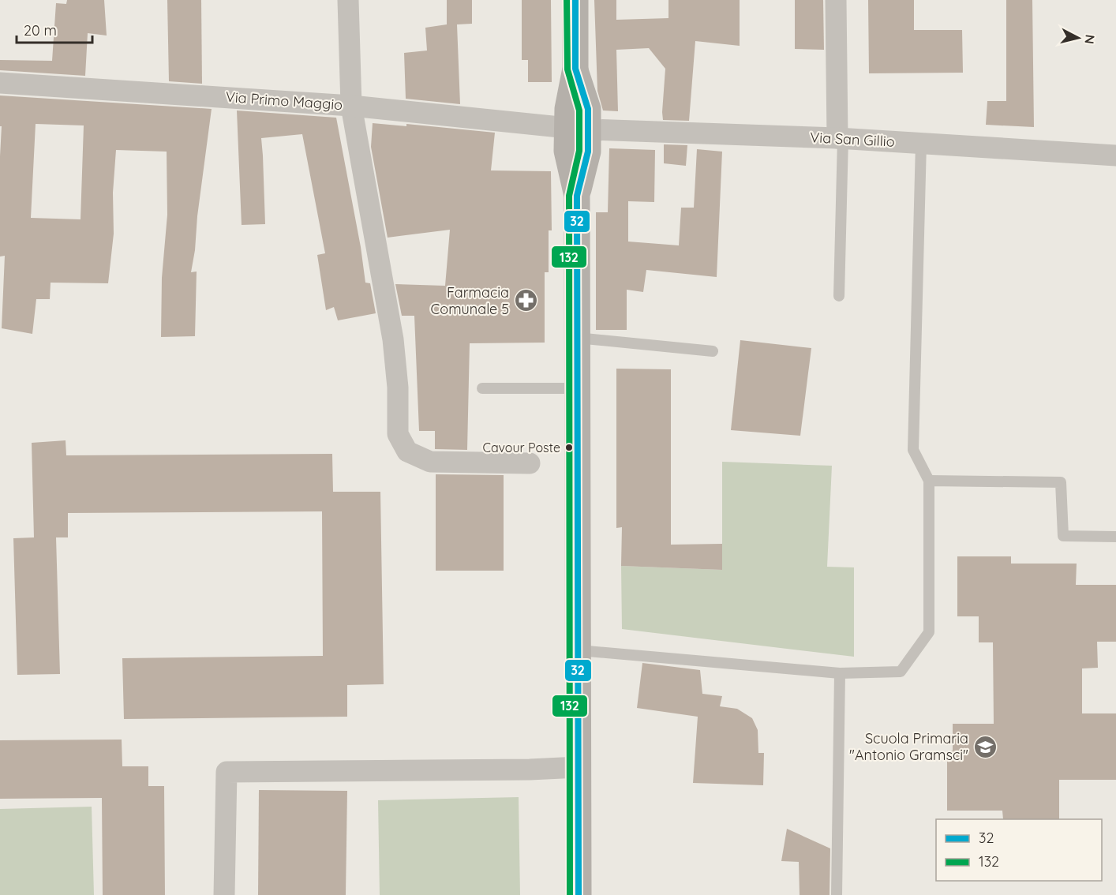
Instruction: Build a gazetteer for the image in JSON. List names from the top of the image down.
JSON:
{
  "streets": {
    "street": ["Via Primo Maggio", "Via San Gillio"]
  },
  "crossings": [
    ["Via Primo Maggio", "Via San Gillio"]
  ],
  "places": {
    "pharmacy": ["Farmacia Comunale 5"],
    "other": ["Cavour Poste"],
    "school or university": ["Scuola Primaria \"Antonio Gramsci\""]
  },
  "lines": ["transit line 32", "transit line 132"],
  "legend": ["32", "132"],
  "scale_bar": "20 m",
  "north": "right"
}
